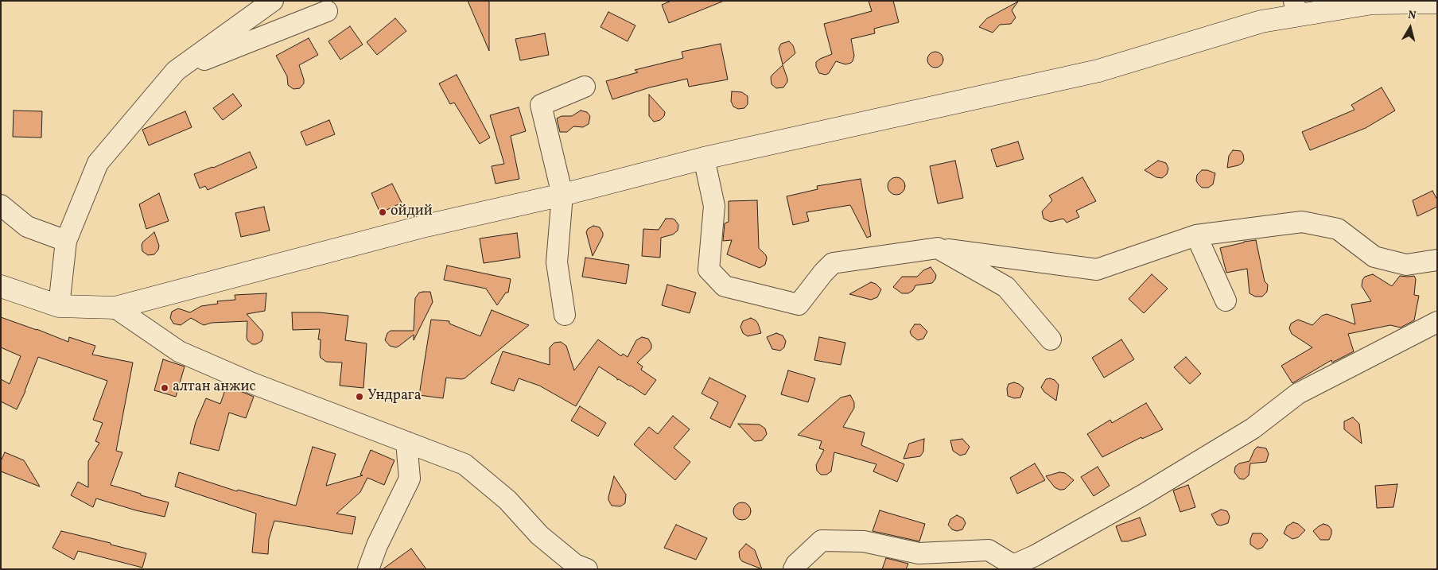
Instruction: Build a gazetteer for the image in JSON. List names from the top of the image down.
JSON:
{
  "places": ["ойдий", "алтан анжис", "Ундрага"],
  "north": "top"
}
